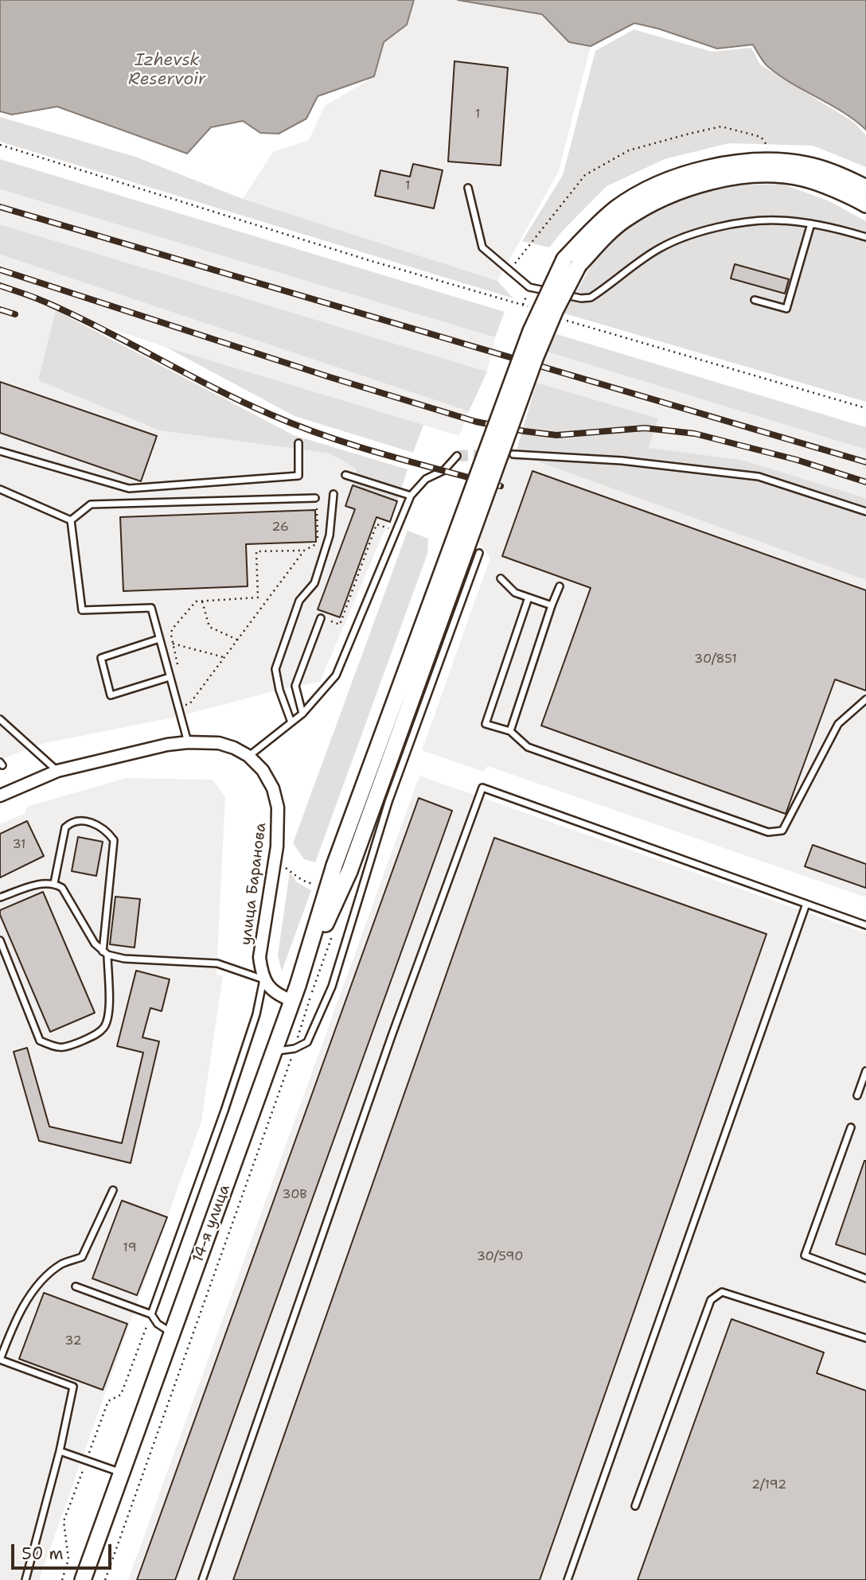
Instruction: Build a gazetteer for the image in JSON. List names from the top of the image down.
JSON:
{
  "streets": {
    "main road": ["14-я улица"],
    "street": ["улица Баранова"]
  },
  "water": ["Izhevsk Reservoir"],
  "house_numbers": [
    "1",
    "1",
    "26",
    "30/851",
    "31",
    "30В",
    "19",
    "30/590",
    "32",
    "2/192"
  ],
  "scale_bar": "50 m"
}
